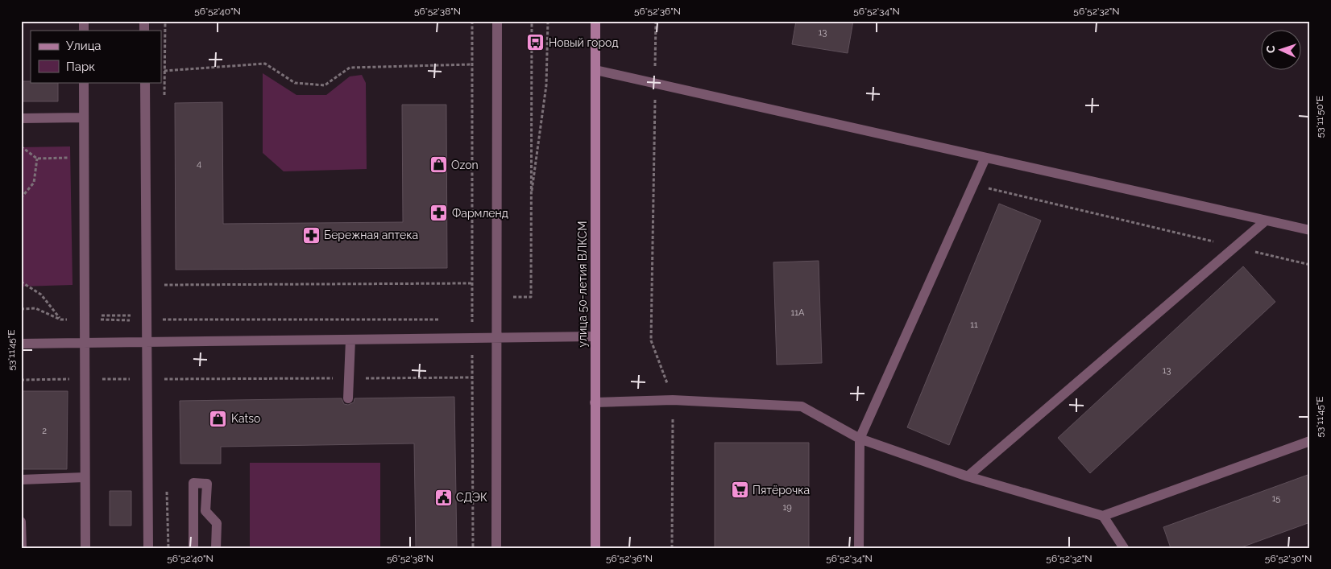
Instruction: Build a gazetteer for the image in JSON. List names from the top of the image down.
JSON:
{
  "streets": {
    "main road": ["улица 50-летия ВЛКСМ"]
  },
  "places": {
    "bus stop": ["Новый город"],
    "shop": ["Ozon", "Katso"],
    "pharmacy": ["Фармленд", "Бережная аптека"],
    "supermarket": ["Пятёрочка"],
    "public building": ["СДЭК"]
  },
  "house_numbers": [
    "13",
    "4",
    "11А",
    "11",
    "13",
    "2",
    "15",
    "19"
  ],
  "legend": ["Улица", "Парк"],
  "north": "left",
  "coordinates": [
    "56°52'40\"N",
    "56°52'38\"N",
    "56°52'36\"N",
    "56°52'34\"N",
    "56°52'32\"N",
    "53°11'50\"E",
    "53°11'45\"E",
    "56°52'30\"N"
  ]
}
